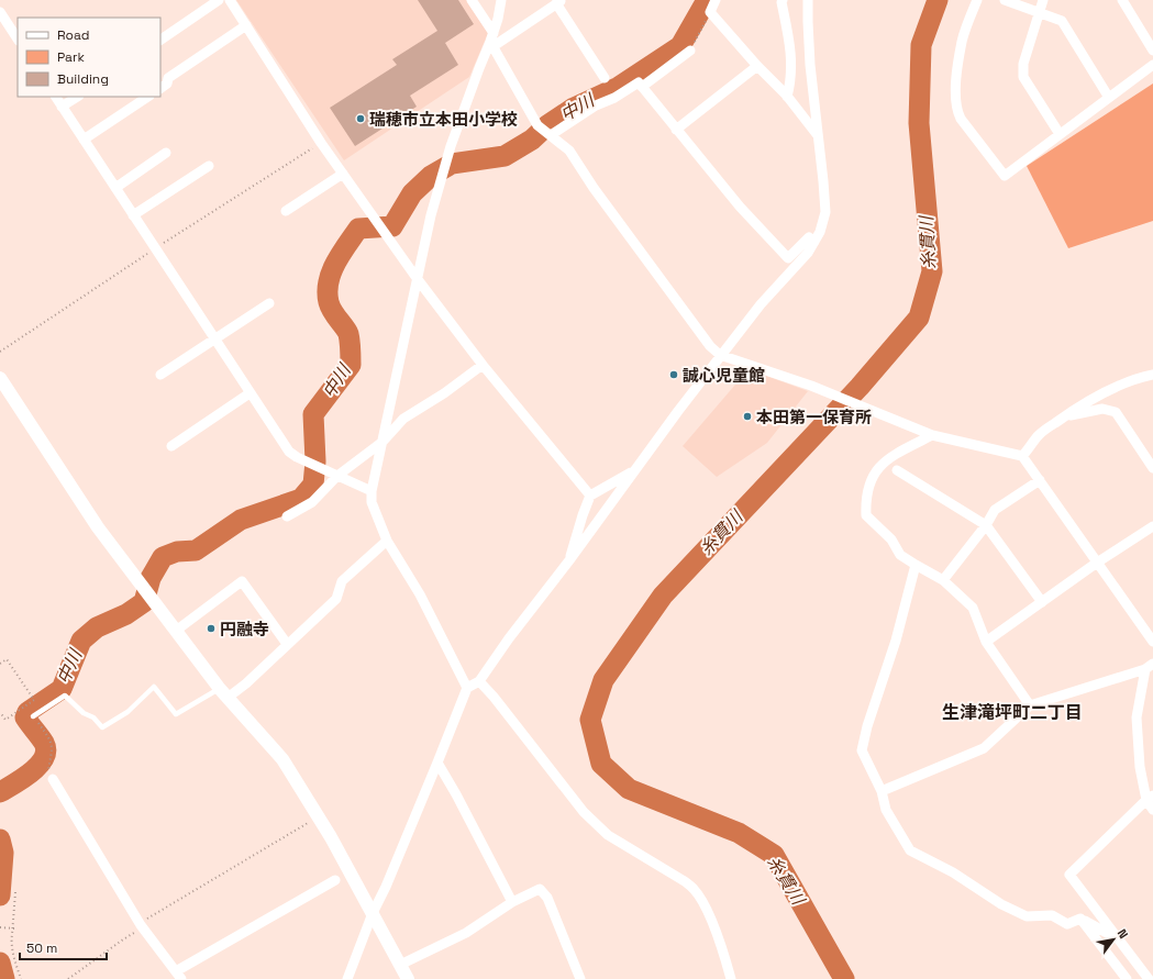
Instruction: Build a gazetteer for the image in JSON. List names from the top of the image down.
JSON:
{
  "districts": ["生津滝坪町二丁目"],
  "water": ["中川", "糸貫川"],
  "places": [
    "瑞穂市立本田小学校",
    "誠心児童館",
    "本田第一保育所",
    "円融寺"
  ],
  "legend": ["Road", "Park", "Building"],
  "scale_bar": "50 m",
  "north": "top right"
}
